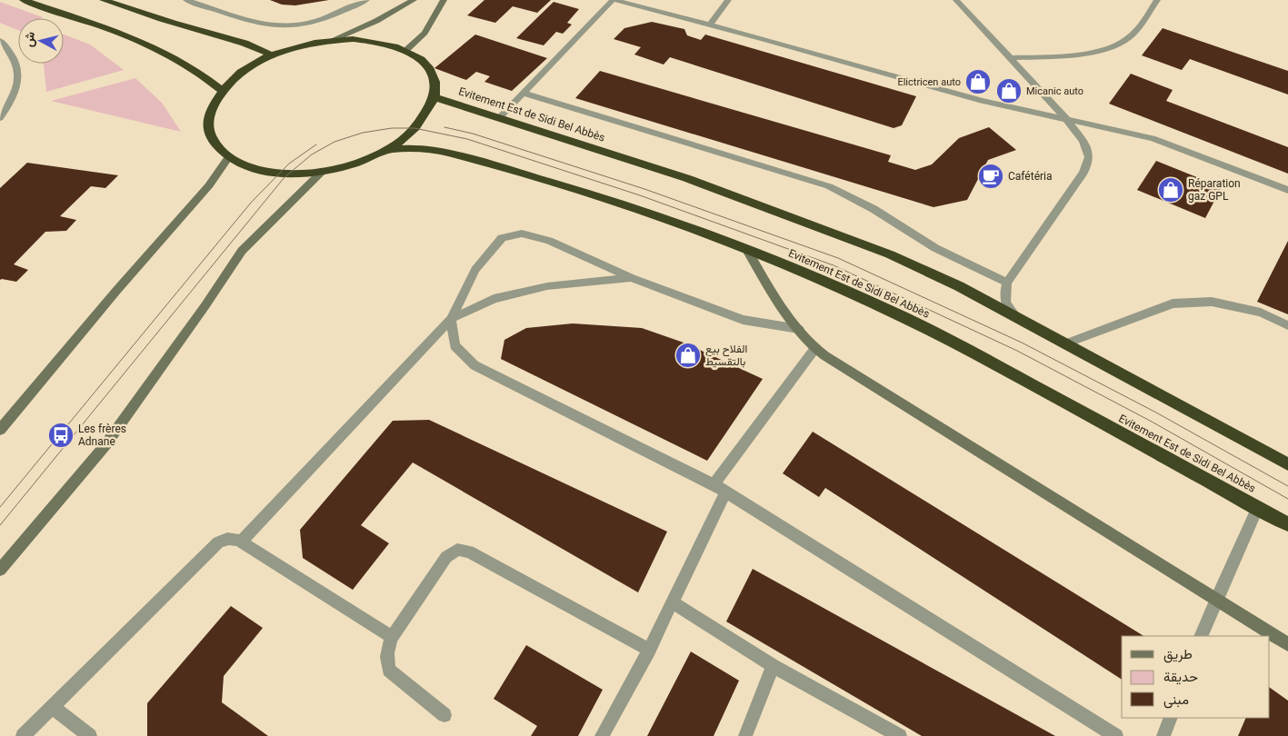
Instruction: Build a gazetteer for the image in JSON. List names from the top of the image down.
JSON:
{
  "streets": {
    "highway": ["Evitement Est de Sidi Bel Abbès"]
  },
  "places": {
    "shop": [
      "Elictricen auto",
      "Micanic auto",
      "Réparation gaz GPL",
      "الفلاح بيع بالتقسيط"
    ],
    "cafe": ["Cafétéria"],
    "bus stop": ["Les frères Adnane"]
  },
  "legend": ["طريق", "حديقة", "مبنى"],
  "north": "left"
}
